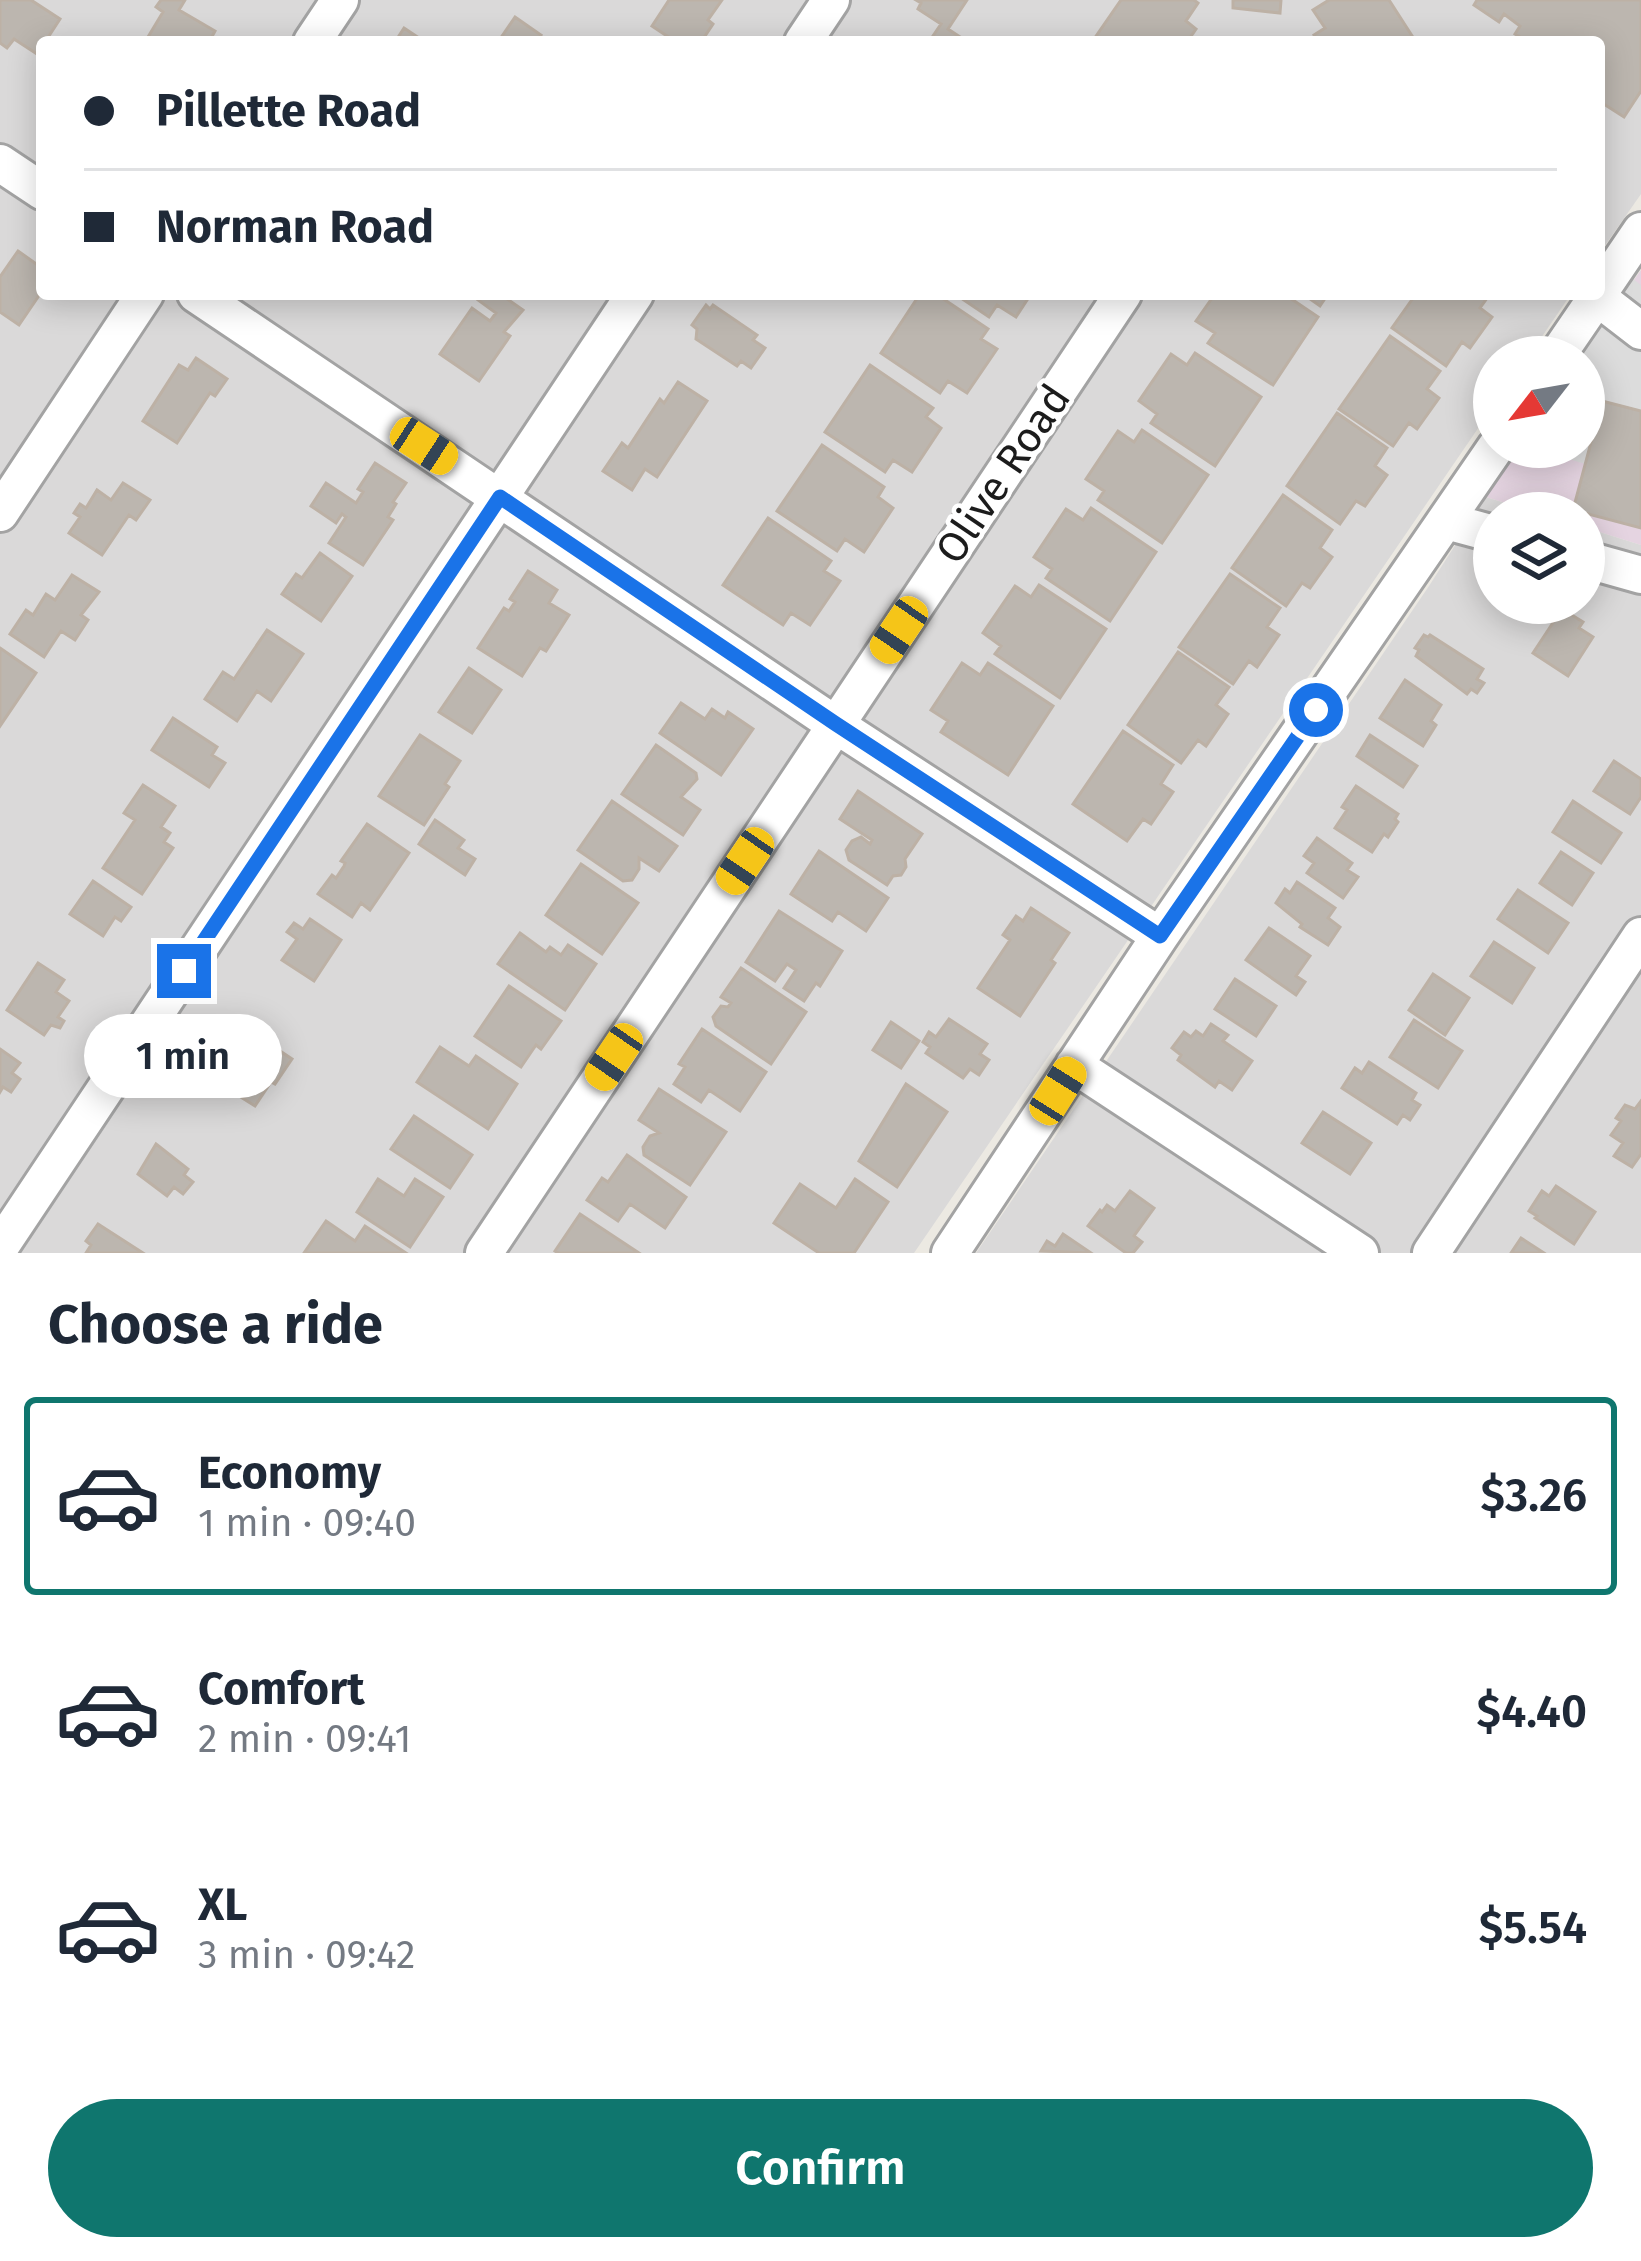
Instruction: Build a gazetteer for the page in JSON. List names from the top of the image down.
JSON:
{
  "streets": {
    "street": ["Olive Road"]
  },
  "north": "bottom left",
  "page": {
    "banner": ["Pillette Road", "Norman Road"],
    "bubble": "1 min",
    "heading": "Choose a ride",
    "list": [
      {
        "name": "Economy",
        "note": "1 min · 09:40",
        "value": "$3.26"
      },
      {
        "name": "Comfort",
        "note": "2 min · 09:41",
        "value": "$4.40"
      },
      {
        "name": "XL",
        "note": "3 min · 09:42",
        "value": "$5.54"
      }
    ],
    "buttons": "Confirm"
  }
}
